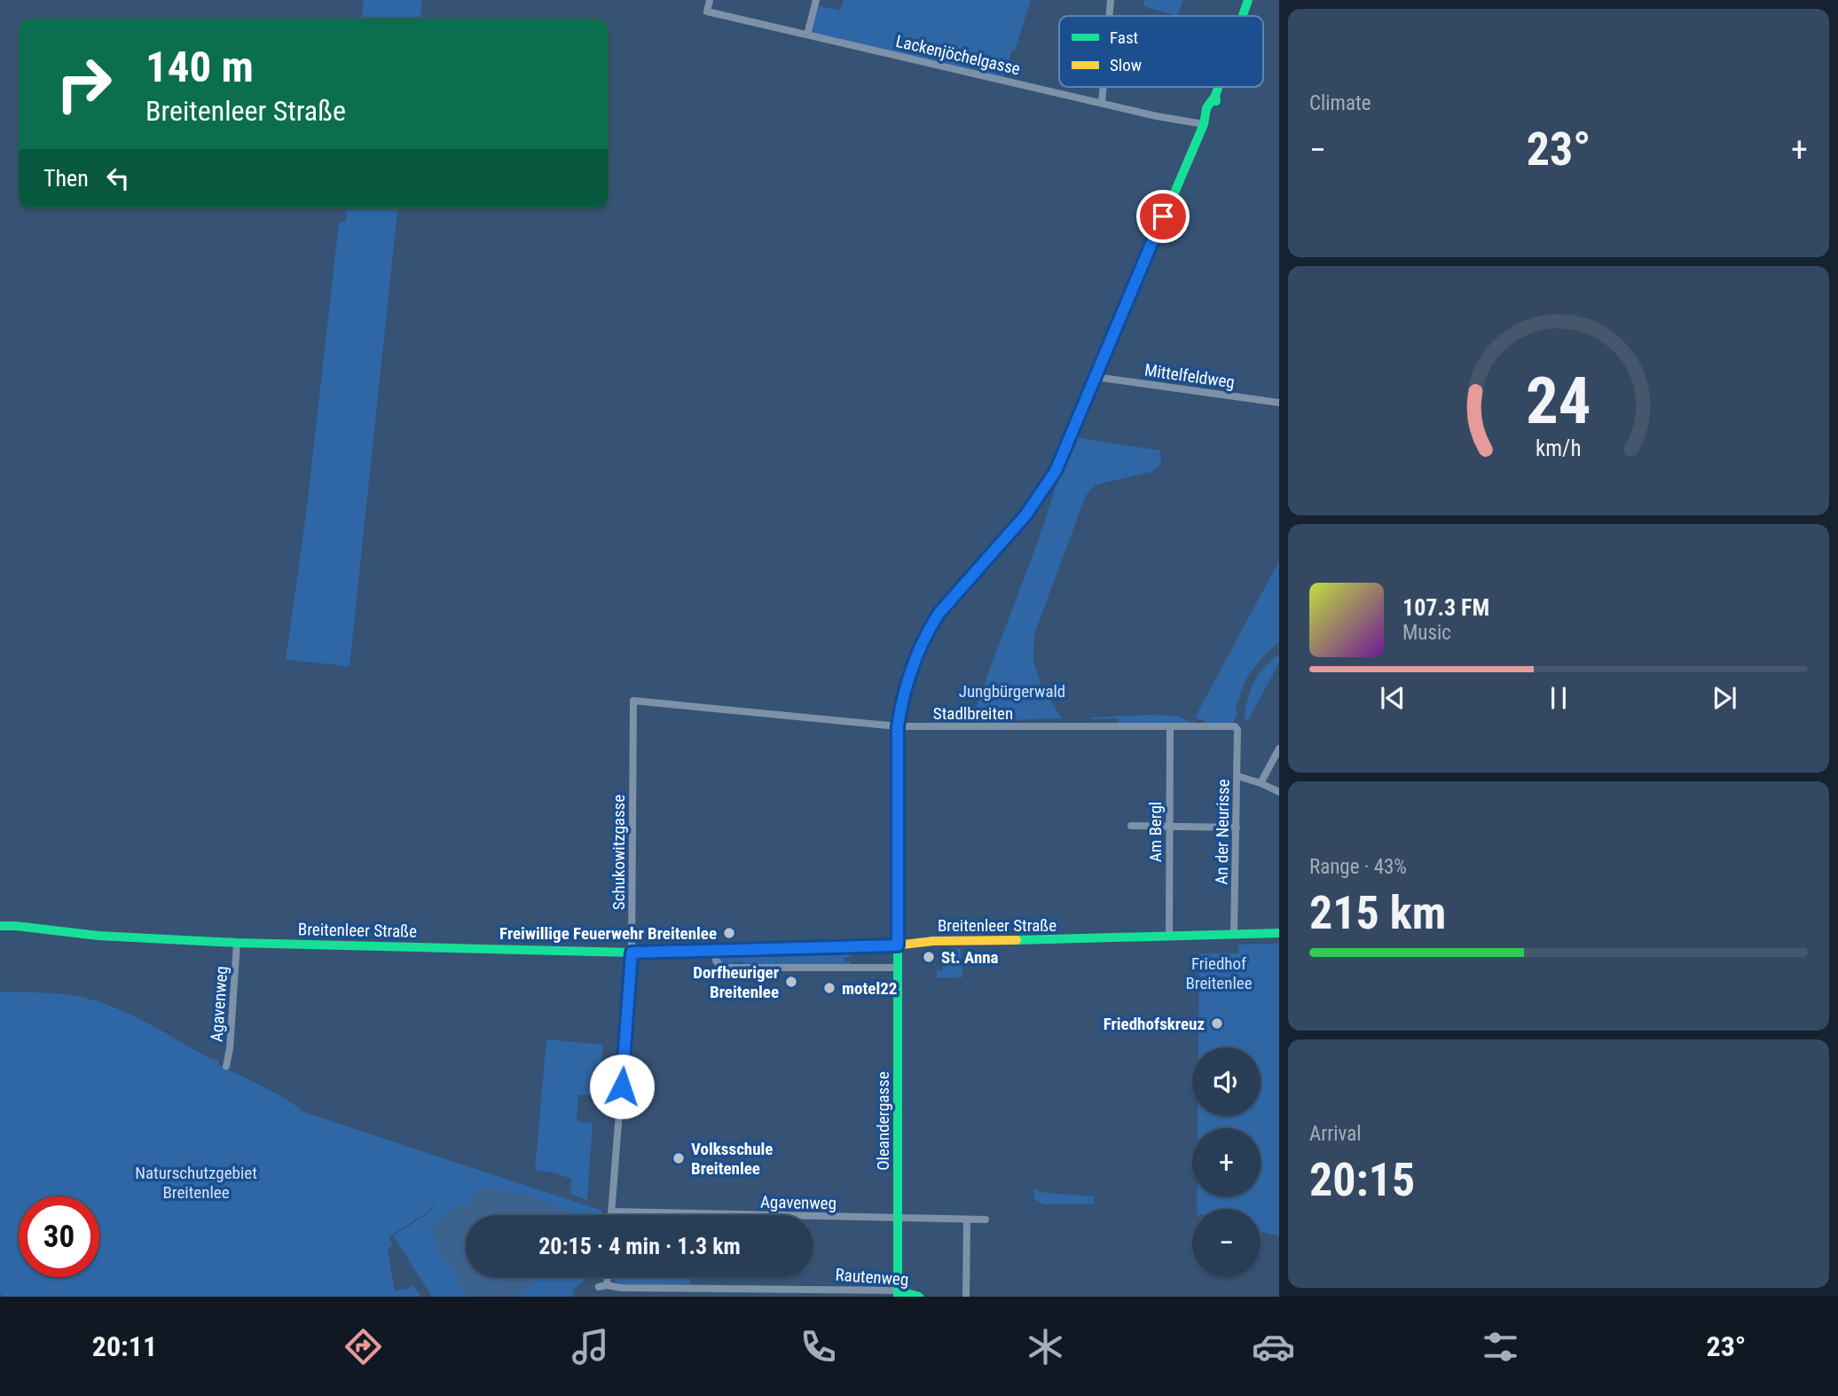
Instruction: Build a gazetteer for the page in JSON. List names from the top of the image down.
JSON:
{
  "streets": {
    "street": [
      "Lackenjöchelgasse",
      "Mittelfeldweg",
      "Stadlbreiten",
      "Am Bergl",
      "An der Neurisse",
      "Schukowitzgasse",
      "Breitenleer Straße",
      "Agavenweg",
      "Oleandergasse",
      "Rautenweg"
    ]
  },
  "crossings": [
    ["Lackenjöchelgasse", "Oleandergasse"],
    ["Mittelfeldweg", "Oleandergasse"],
    ["Stadlbreiten", "Am Bergl"],
    ["Stadlbreiten", "An der Neurisse"],
    ["Stadlbreiten", "Schukowitzgasse"],
    ["Stadlbreiten", "Oleandergasse"],
    ["Am Bergl", "Breitenleer Straße"],
    ["An der Neurisse", "Breitenleer Straße"],
    ["Schukowitzgasse", "Breitenleer Straße"],
    ["Schukowitzgasse", "Agavenweg"],
    ["Breitenleer Straße", "Agavenweg"],
    ["Breitenleer Straße", "Oleandergasse"],
    ["Agavenweg", "Oleandergasse"],
    ["Oleandergasse", "Rautenweg"]
  ],
  "parks": ["Jungbürgerwald", "Friedhof Breitenlee", "Naturschutzgebiet Breitenlee"],
  "places": [
    "Freiwillige Feuerwehr Breitenlee",
    "St. Anna",
    "Dorfheuriger Breitenlee",
    "motel22",
    "Friedhofskreuz",
    "Volksschule Breitenlee"
  ],
  "legend": ["Fast", "Slow"],
  "page": {
    "tile": [
      "Climate",
      ["Range · 43%", "215 km"],
      ["Arrival", "20:15"]
    ],
    "turn": ["140 m", "Breitenleer Straße"],
    "heat": ["−", "23°", "+"],
    "then": "Then",
    "song": ["107.3 FM", "Music"],
    "map_buttons": ["+", "−"],
    "limit": "30",
    "trip": "20:15 · 4 min · 1.3 km",
    "tabs": ["20:11", "23°"],
    "gauge": ["24", "km/h"]
  }
}
